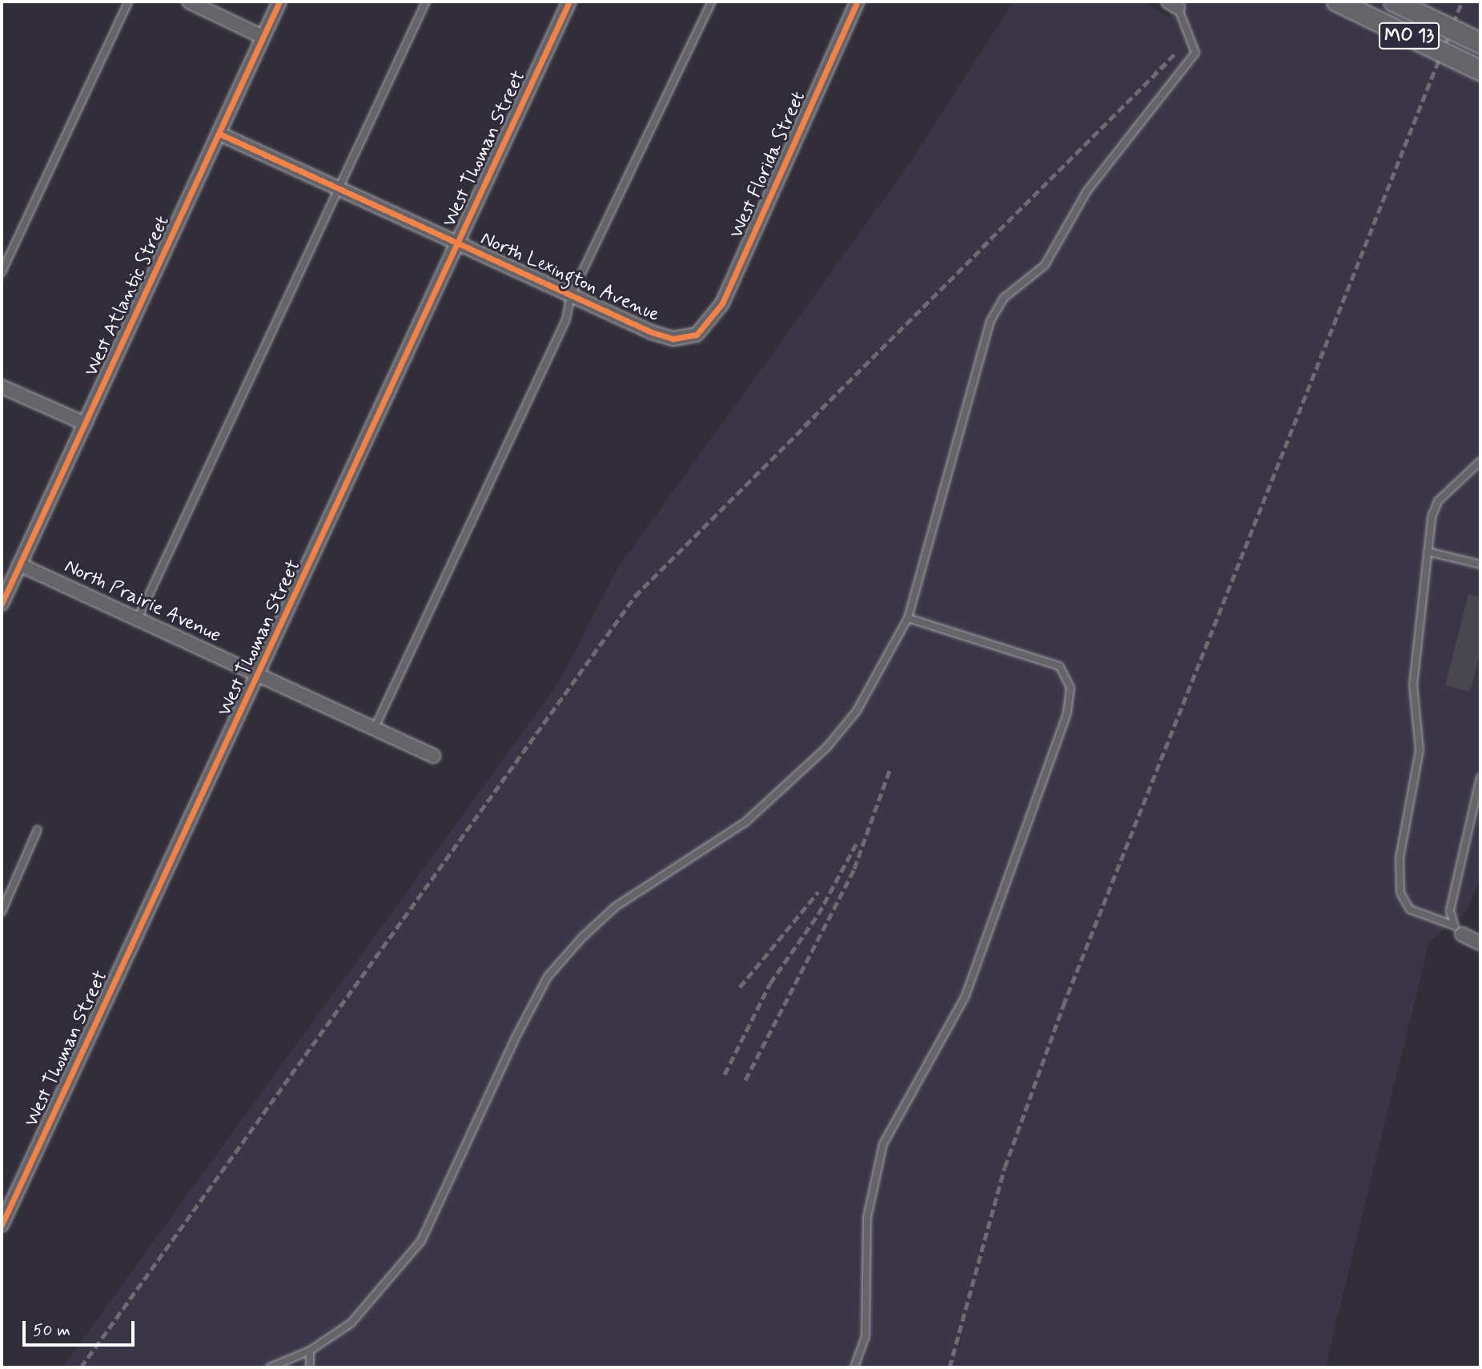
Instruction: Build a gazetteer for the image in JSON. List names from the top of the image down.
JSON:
{
  "streets": {
    "main road": ["MO 13"],
    "street": [
      "West Thoman Street",
      "West Florida Street",
      "North Lexington Avenue",
      "West Atlantic Street",
      "North Prairie Avenue"
    ]
  },
  "crossings": [
    ["West Thoman Street", "North Lexington Avenue"],
    ["West Thoman Street", "North Prairie Avenue"],
    ["West Florida Street", "North Lexington Avenue"],
    ["North Lexington Avenue", "West Atlantic Street"],
    ["West Atlantic Street", "North Prairie Avenue"]
  ],
  "scale_bar": "50 m"
}
